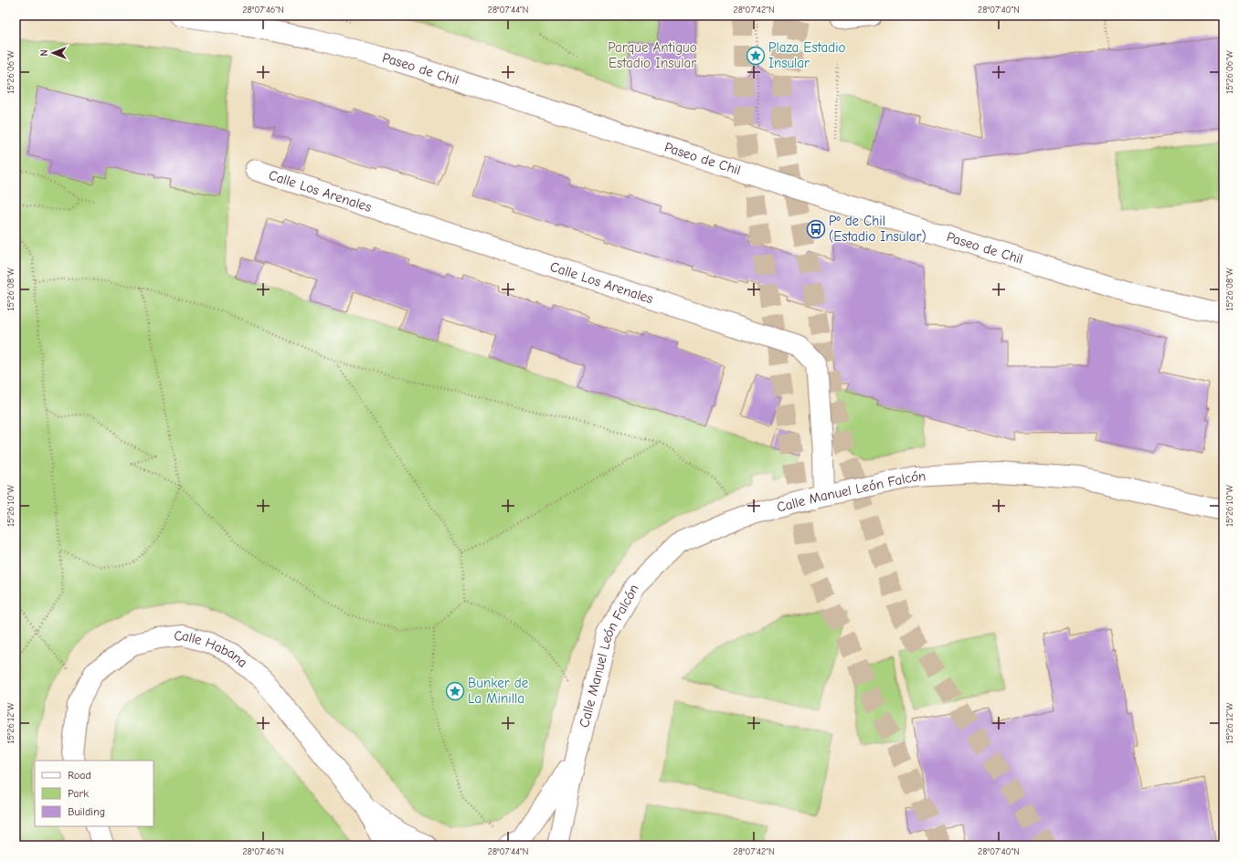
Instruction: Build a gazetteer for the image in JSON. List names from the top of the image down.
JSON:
{
  "streets": {
    "street": [
      "Paseo de Chil",
      "Calle Los Arenales",
      "Calle Manuel León Falcón",
      "Calle Habana"
    ]
  },
  "crossings": [
    ["Calle Los Arenales", "Calle Manuel León Falcón"]
  ],
  "parks": ["Parque Antiguo Estadio Insular"],
  "places": {
    "place": ["Plaza Estadio Insular", "Bunker de La Minilla"],
    "bus stop": ["Pº de Chil (Estadio Insular)"]
  },
  "legend": ["Road", "Park", "Building"],
  "north": "left",
  "coordinates": [
    "28°07'46\"N",
    "28°07'44\"N",
    "28°07'42\"N",
    "28°07'40\"N",
    "15°26'06\"W",
    "15°26'08\"W",
    "15°26'10\"W",
    "15°26'12\"W"
  ]
}
